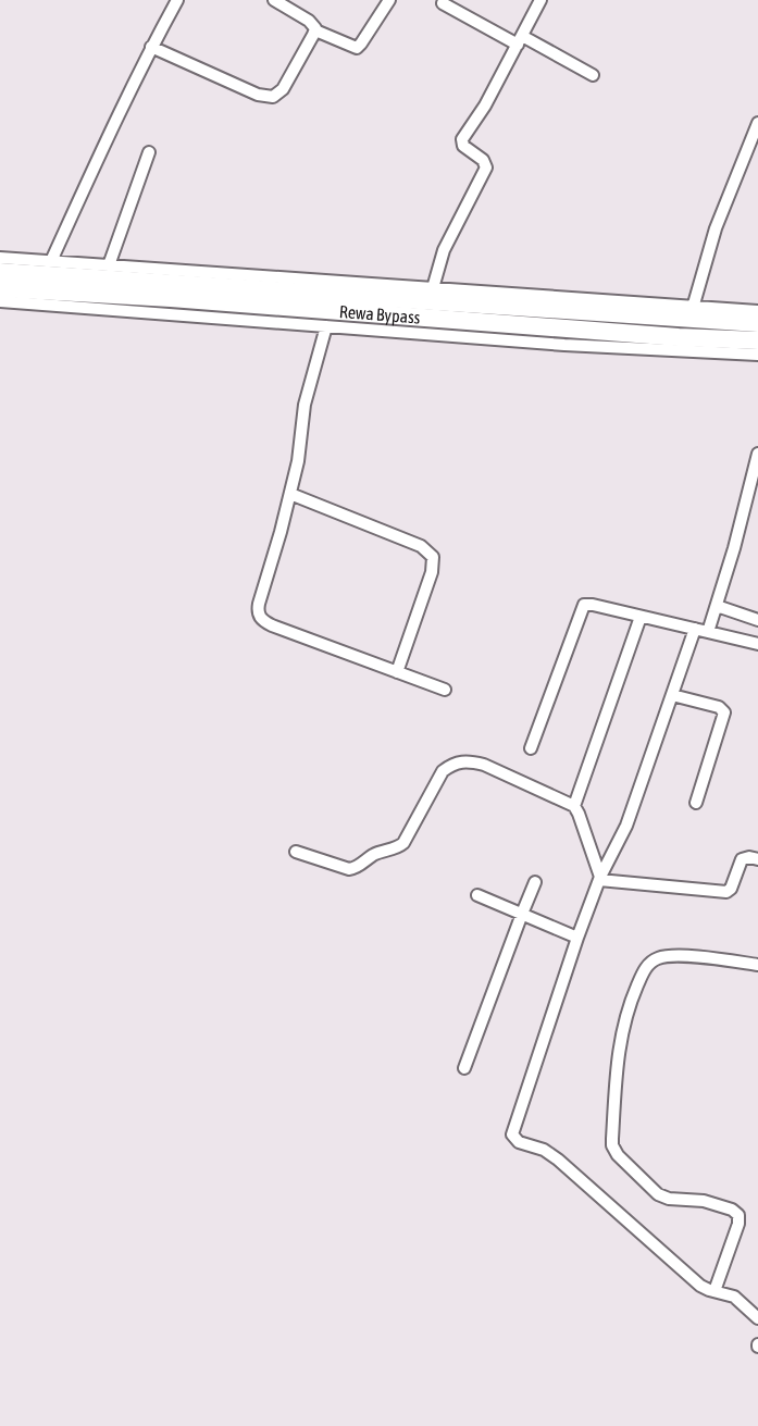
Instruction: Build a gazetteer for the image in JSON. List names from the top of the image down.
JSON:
{
  "streets": {
    "highway": ["Rewa Bypass"]
  }
}
